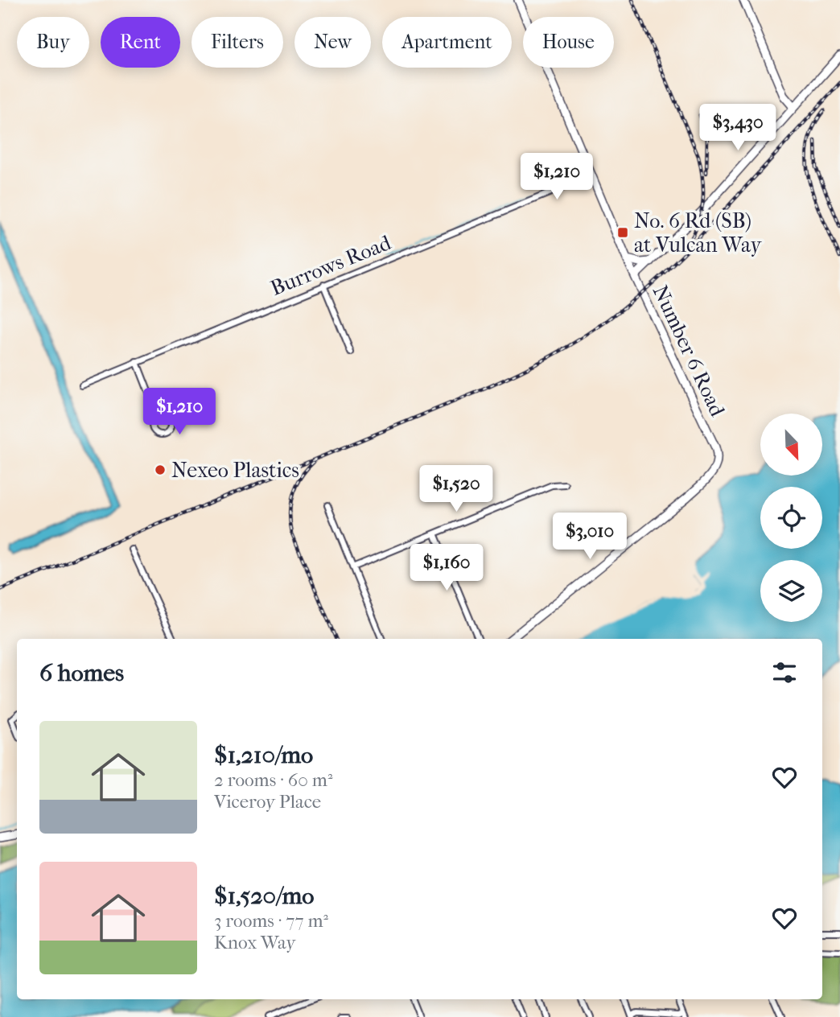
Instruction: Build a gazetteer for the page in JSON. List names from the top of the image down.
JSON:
{
  "streets": {
    "street": ["Burrows Road", "Number 6 Road"]
  },
  "crossings": [
    ["Burrows Road", "Number 6 Road"]
  ],
  "places": {
    "transit": ["No. 6 Rd (SB) at Vulcan Way"],
    "other": ["Nexeo Plastics"]
  },
  "north": "bottom right",
  "page": {
    "chip": [
      "Buy",
      "Rent",
      "Filters",
      "New",
      "Apartment",
      "House"
    ],
    "price": [
      "$3,430",
      "$1,210",
      "$1,210",
      "$1,520",
      "$3,010",
      "$1,160"
    ],
    "heading": "6 homes",
    "list": [
      {
        "name": "$1,210/mo",
        "note": "2 rooms · 60 m² · Viceroy Place"
      },
      {
        "name": "$1,520/mo",
        "note": "3 rooms · 77 m² · Knox Way"
      }
    ]
  }
}
